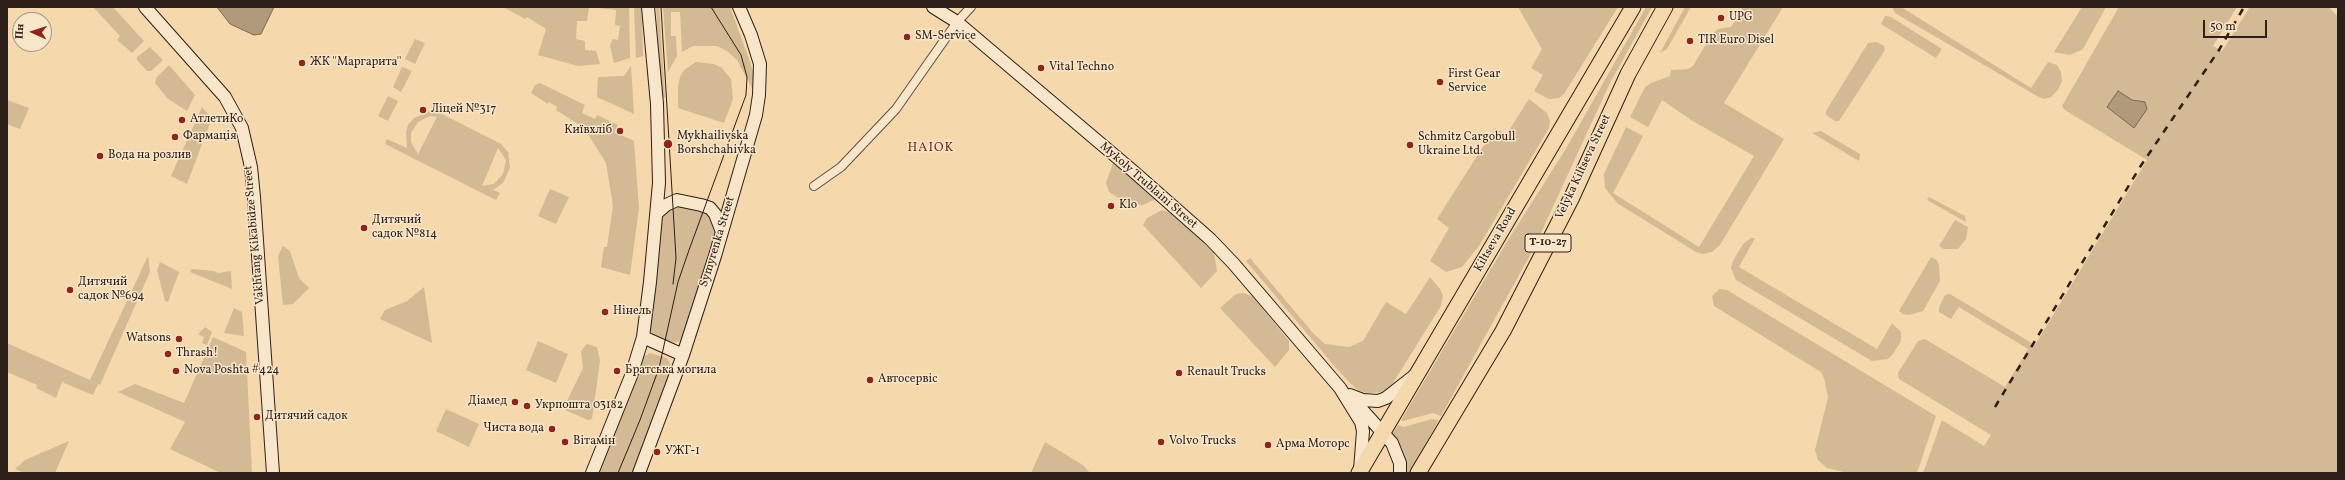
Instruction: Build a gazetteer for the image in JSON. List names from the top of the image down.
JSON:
{
  "streets": {
    "highway": ["Velyka Kiltseva Street", "Kiltseva Road", "Т-10-27"],
    "street": ["Mykoly Trublaini Street", "Vakhtang Kikabidze Street", "Symyrenka Street"]
  },
  "crossings": [
    ["Mykoly Trublaini Street", "Kiltseva Road"]
  ],
  "districts": ["HAIOK"],
  "places": [
    "UPG",
    "SM-Service",
    "TIR Euro Disel",
    "ЖК ''Маргарита''",
    "Vital Techno",
    "First Gear Service",
    "Ліцей №317",
    "АтлетиКо",
    "Київхліб",
    "Фармація",
    "Mykhailivska Borshchahivka",
    "Schmitz Cargobull Ukraine Ltd.",
    "Вода на розлив",
    "Klo",
    "Дитячий садок №814",
    "Дитячий садок №694",
    "Нінель",
    "Watsons",
    "Thrash!",
    "Nova Poshta #424",
    "Братська могила",
    "Renault Trucks",
    "Автосервіс",
    "Діамед",
    "Укрпошта 03182",
    "Дитячий садок",
    "Чиста вода",
    "Вітамін",
    "Volvo Trucks",
    "Арма Моторс",
    "УЖГ-1"
  ],
  "scale_bar": "50 m",
  "north": "left"
}
